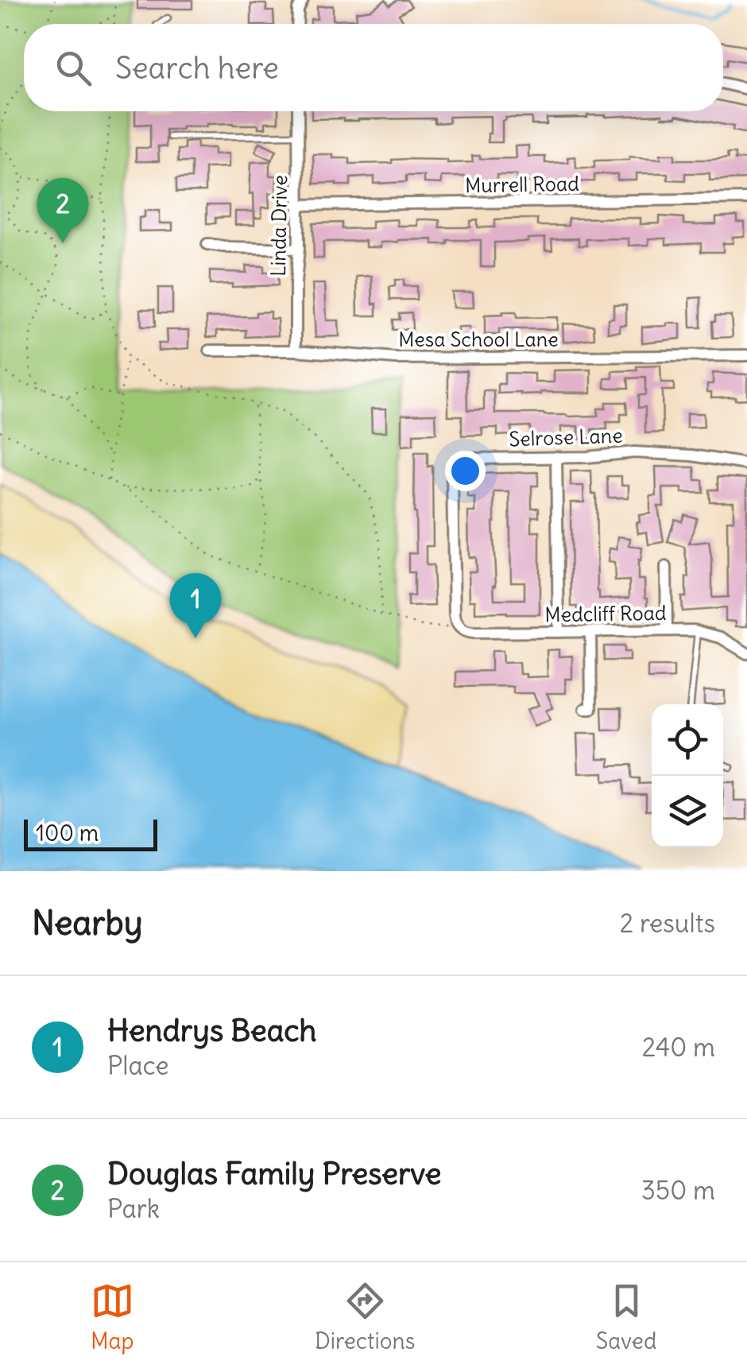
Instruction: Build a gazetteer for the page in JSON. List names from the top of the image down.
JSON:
{
  "streets": {
    "street": [
      "Murrell Road",
      "Linda Drive",
      "Mesa School Lane",
      "Selrose Lane",
      "Medcliff Road"
    ]
  },
  "crossings": [
    ["Murrell Road", "Linda Drive"],
    ["Linda Drive", "Mesa School Lane"],
    ["Selrose Lane", "Medcliff Road"]
  ],
  "scale_bar": "100 m",
  "page": {
    "search": "Search here",
    "pins": ["2", "1"],
    "scale": "100 m",
    "heading": ["Nearby", "2 results"],
    "list": [
      {
        "mark": "1",
        "name": "Hendrys Beach",
        "note": "Place",
        "value": "240 m"
      },
      {
        "mark": "2",
        "name": "Douglas Family Preserve",
        "note": "Park",
        "value": "350 m"
      }
    ],
    "nav": ["Map", "Directions", "Saved"]
  }
}
